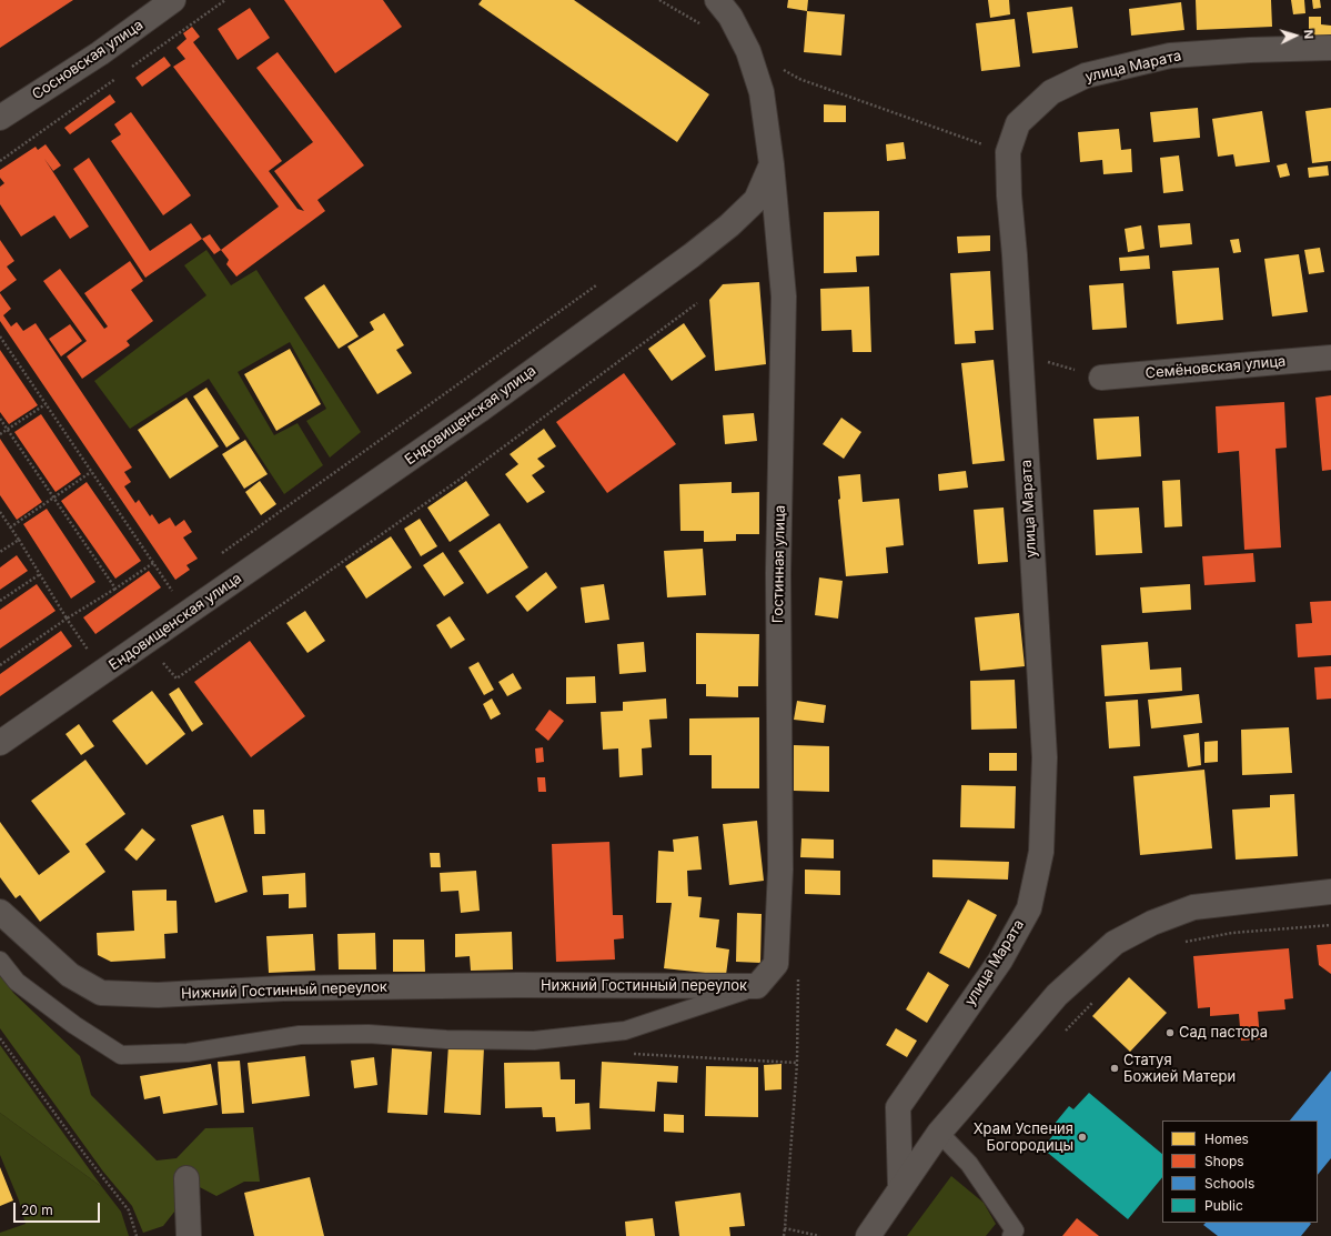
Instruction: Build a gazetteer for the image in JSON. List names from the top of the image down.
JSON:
{
  "streets": {
    "street": [
      "Сосновская улица",
      "улица Марата",
      "Семёновская улица",
      "Ендовищенская улица",
      "Гостинная улица",
      "Нижний Гостинный переулок"
    ]
  },
  "crossings": [
    ["Ендовищенская улица", "Гостинная улица"]
  ],
  "places": ["Сад пастора", "Статуя Божией Матери", "Храм Успения Богородицы"],
  "legend": [
    "Homes",
    "Shops",
    "Schools",
    "Public"
  ],
  "scale_bar": "20 m",
  "north": "right"
}
